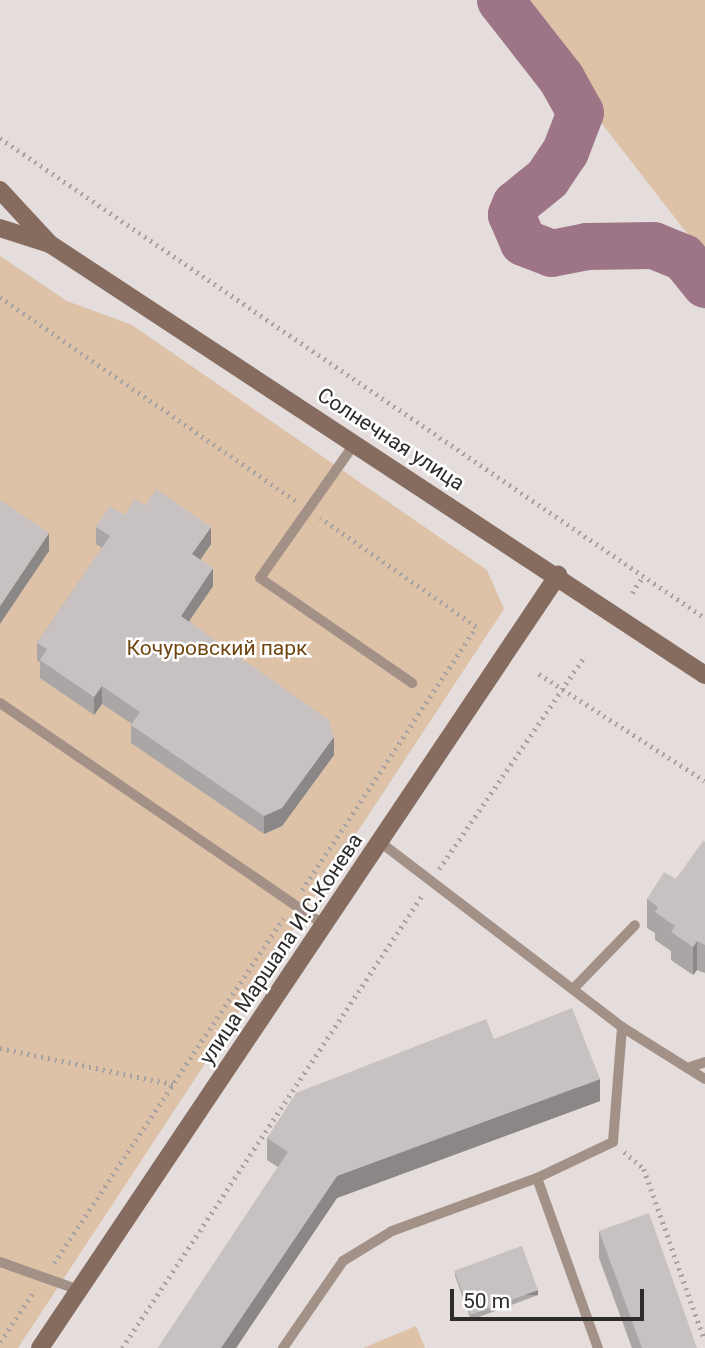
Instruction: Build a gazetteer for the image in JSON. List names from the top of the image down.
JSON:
{
  "streets": {
    "main road": ["Солнечная улица", "улица Маршала И.С.Конева"]
  },
  "crossings": [
    ["Солнечная улица", "улица Маршала И.С.Конева"]
  ],
  "parks": ["Кочуровский парк"],
  "scale_bar": "50 m"
}
